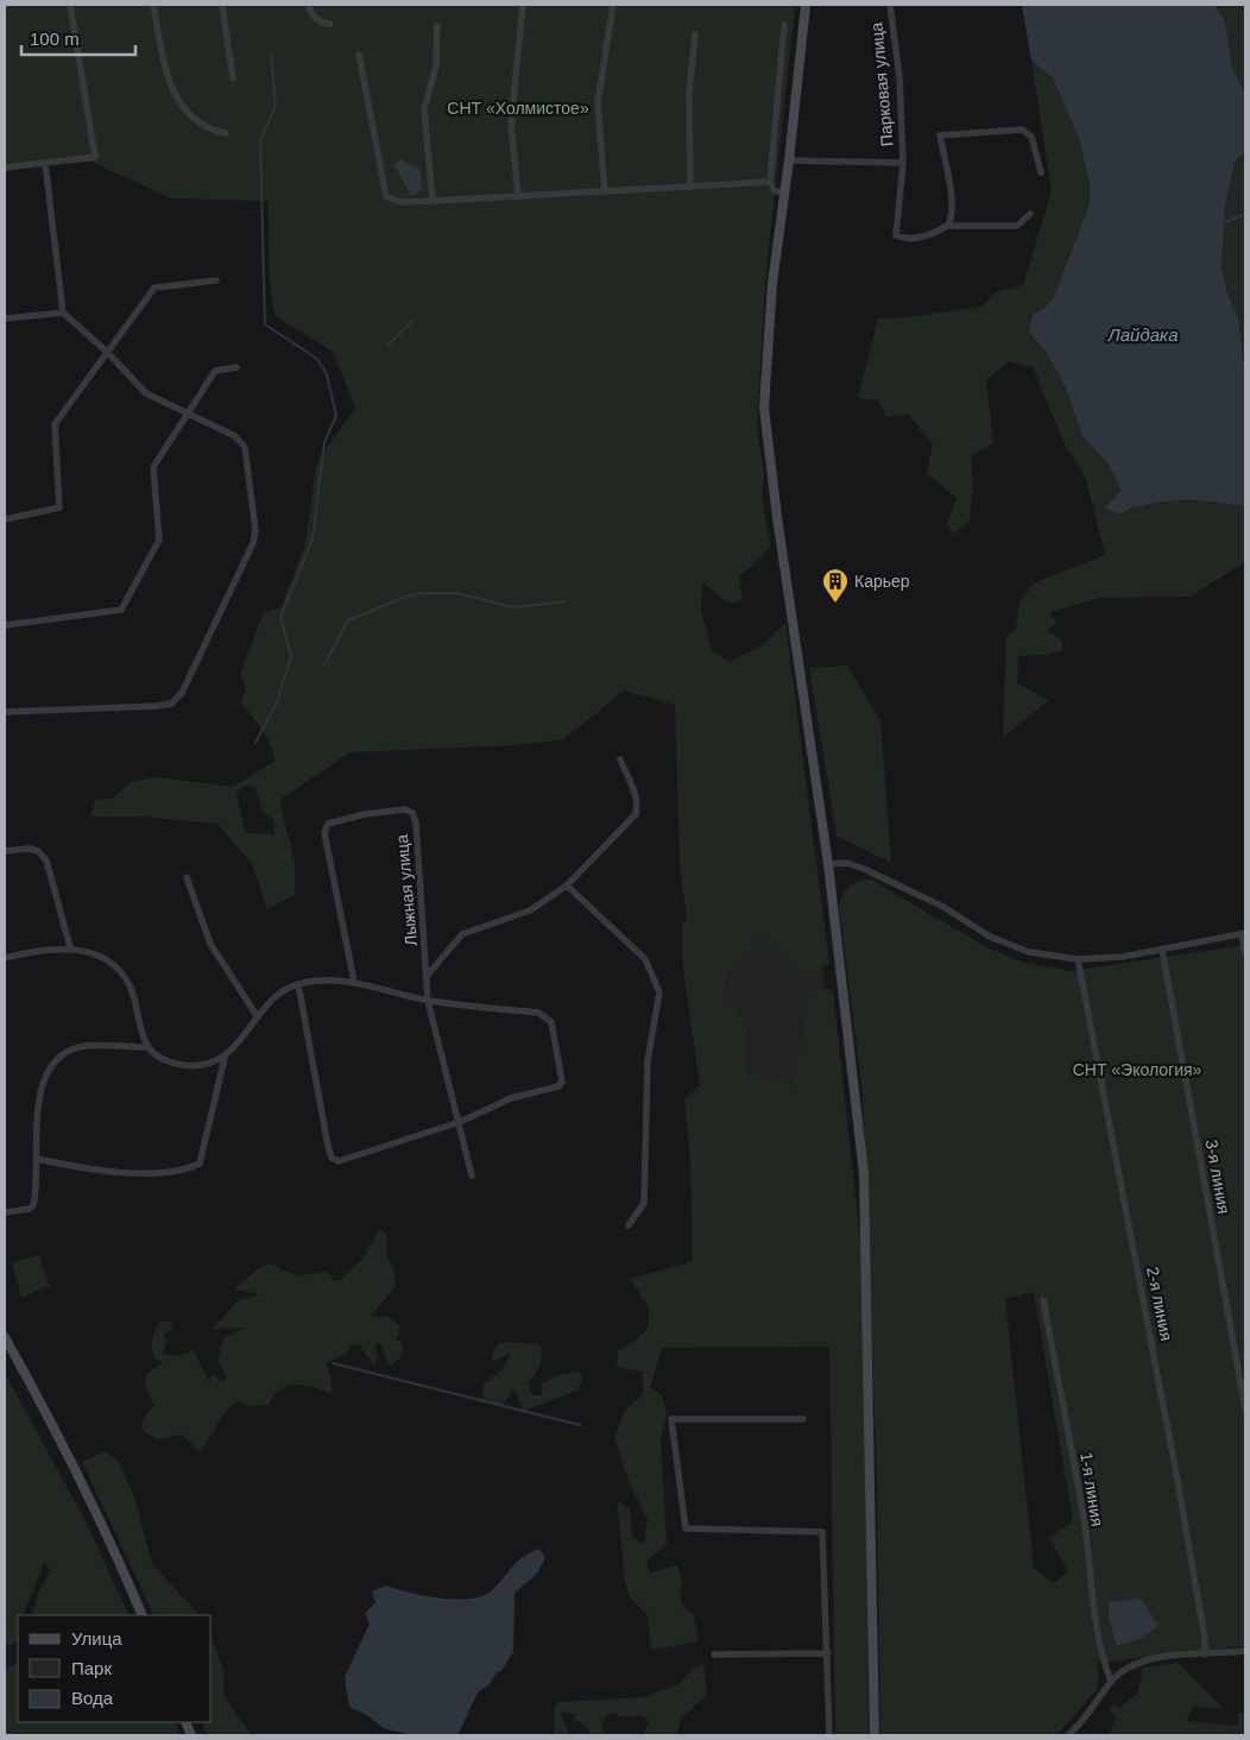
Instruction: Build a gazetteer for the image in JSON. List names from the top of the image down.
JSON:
{
  "streets": {
    "street": [
      "Парковая улица",
      "Лыжная улица",
      "3-я линия",
      "2-я линия",
      "1-я линия"
    ]
  },
  "water": ["Лайдака"],
  "parks": ["СНТ «Холмистое»", "СНТ «Экология»"],
  "places": {
    "building": ["Карьер"]
  },
  "legend": ["Улица", "Парк", "Вода"],
  "scale_bar": "100 m"
}
